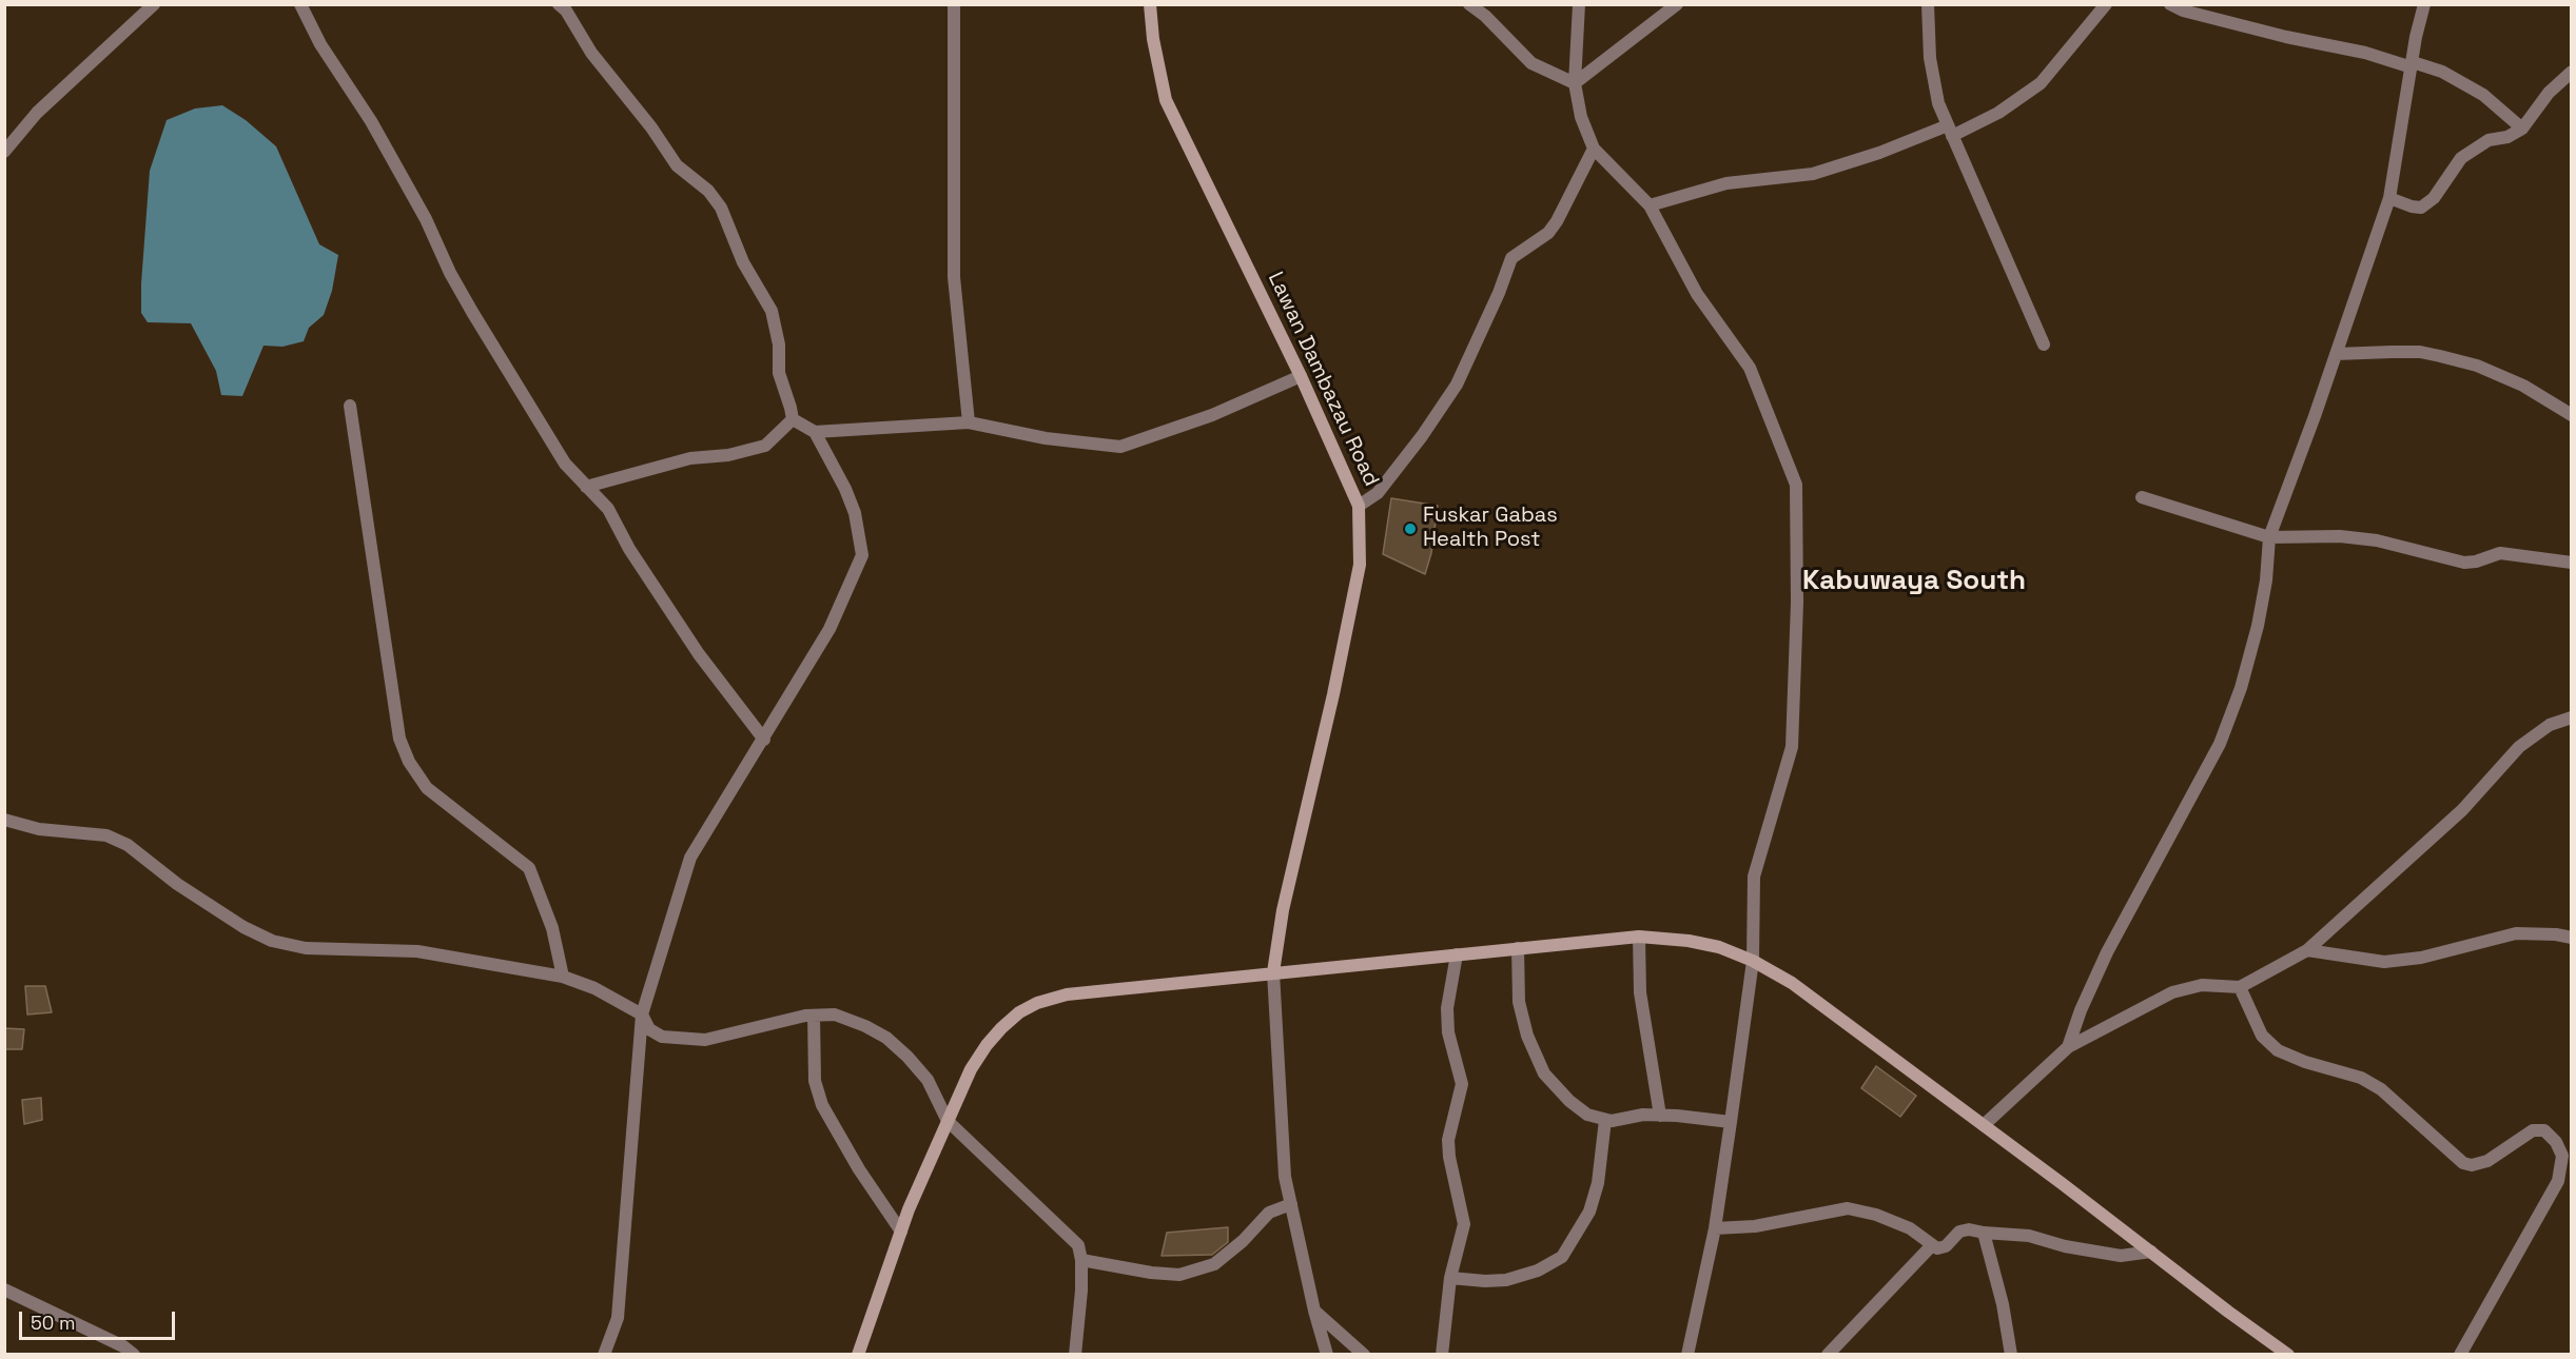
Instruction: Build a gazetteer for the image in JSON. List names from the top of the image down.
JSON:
{
  "streets": {
    "main road": ["Lawan Dambazau Road"]
  },
  "districts": ["Kabuwaya South"],
  "places": ["Fuskar Gabas Health Post"],
  "scale_bar": "50 m"
}
